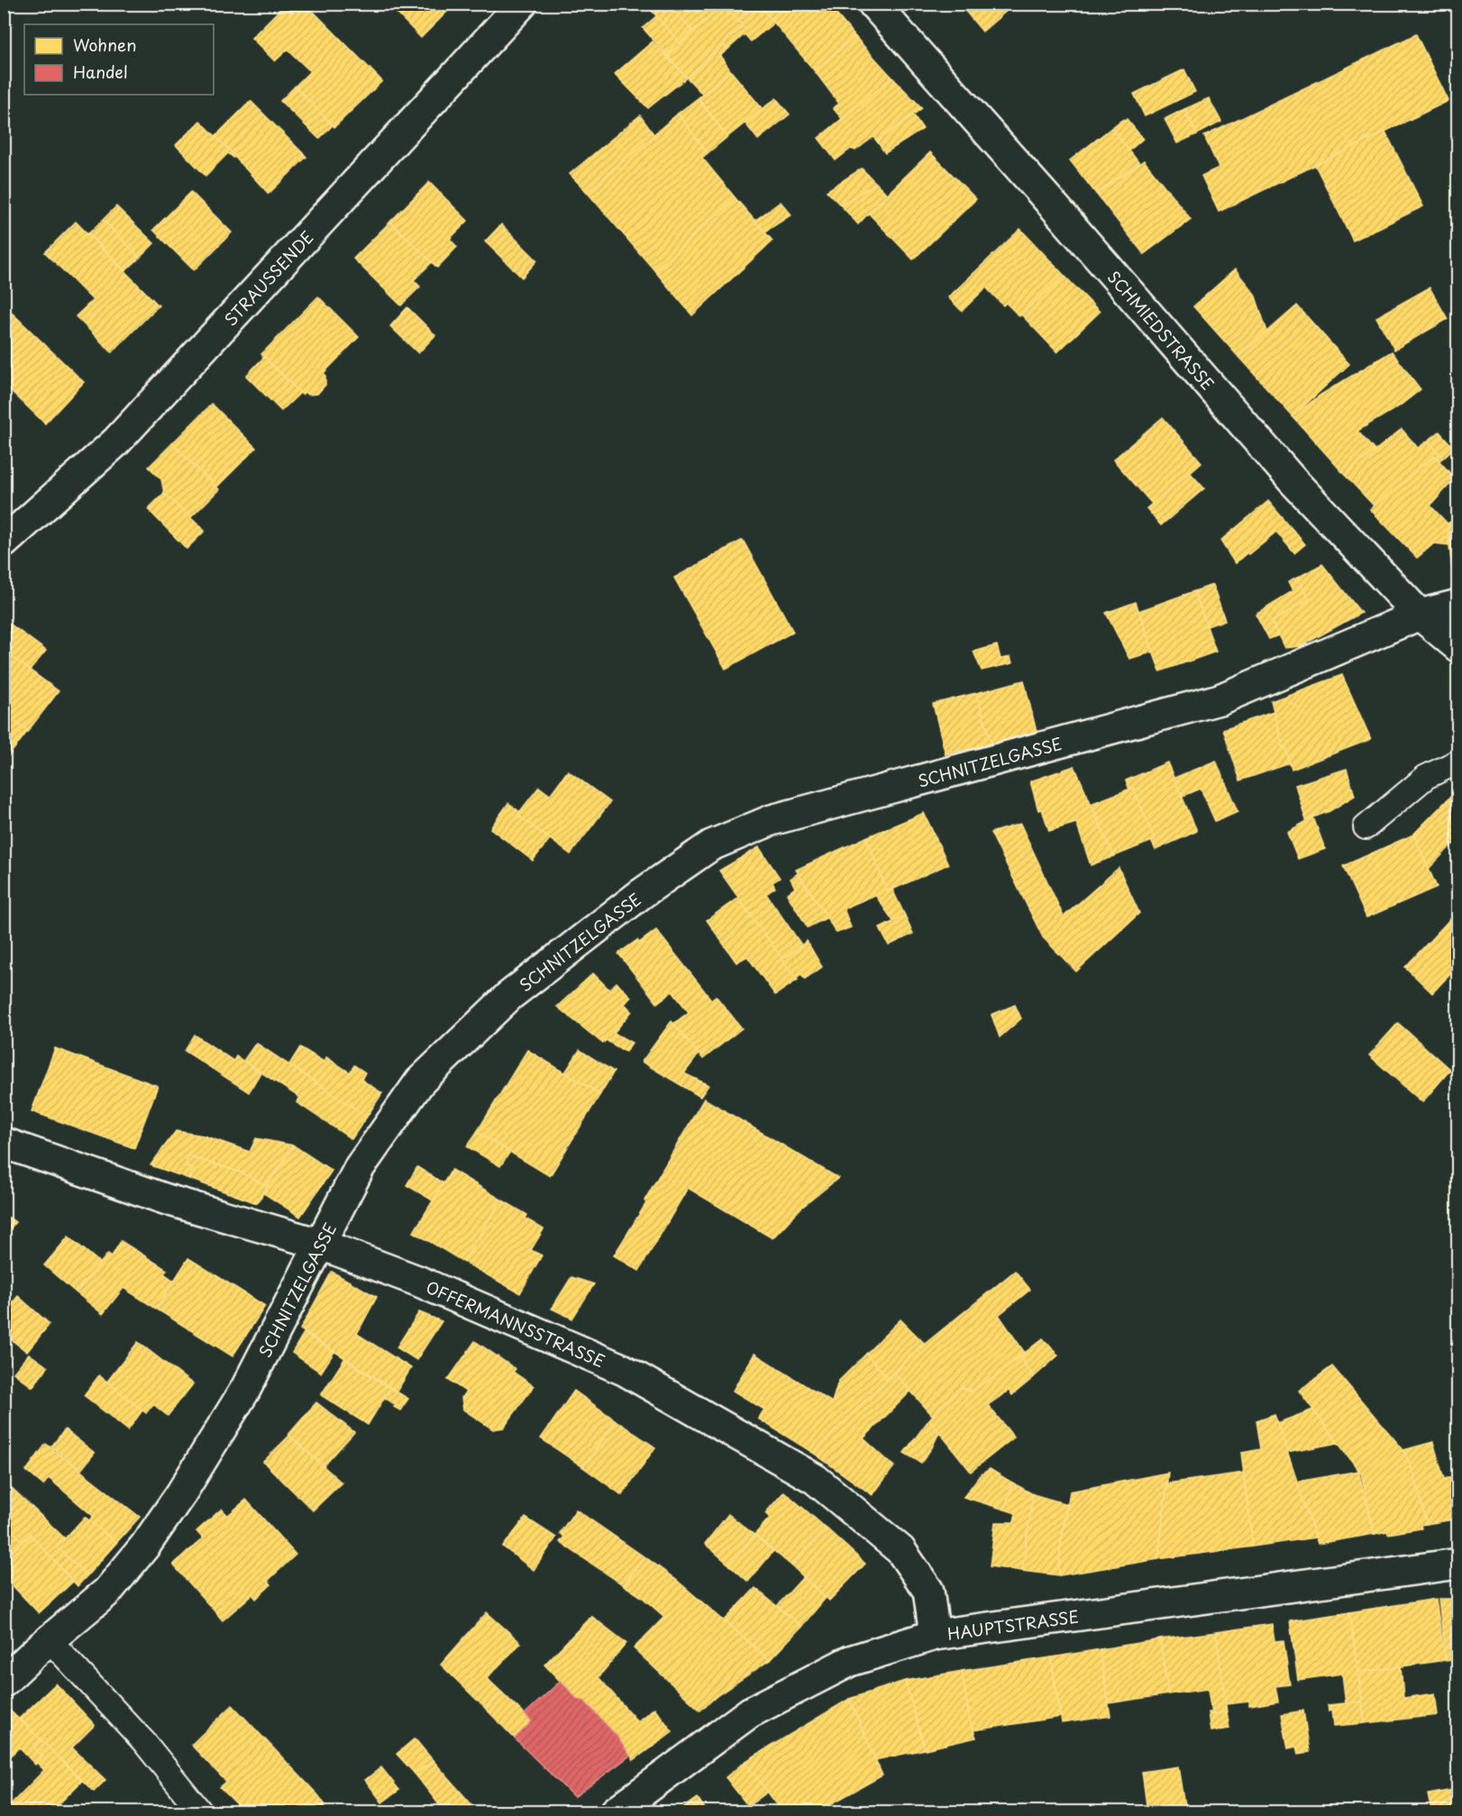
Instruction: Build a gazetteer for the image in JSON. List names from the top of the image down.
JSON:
{
  "streets": {
    "street": [
      "STRAUSSENDE",
      "SCHMIEDSTRASSE",
      "SCHNITZELGASSE",
      "OFFERMANNSSTRASSE",
      "HAUPTSTRASSE"
    ]
  },
  "crossings": [
    ["SCHMIEDSTRASSE", "SCHNITZELGASSE"],
    ["SCHNITZELGASSE", "OFFERMANNSSTRASSE"],
    ["OFFERMANNSSTRASSE", "HAUPTSTRASSE"]
  ],
  "legend": ["Wohnen", "Handel"]
}
